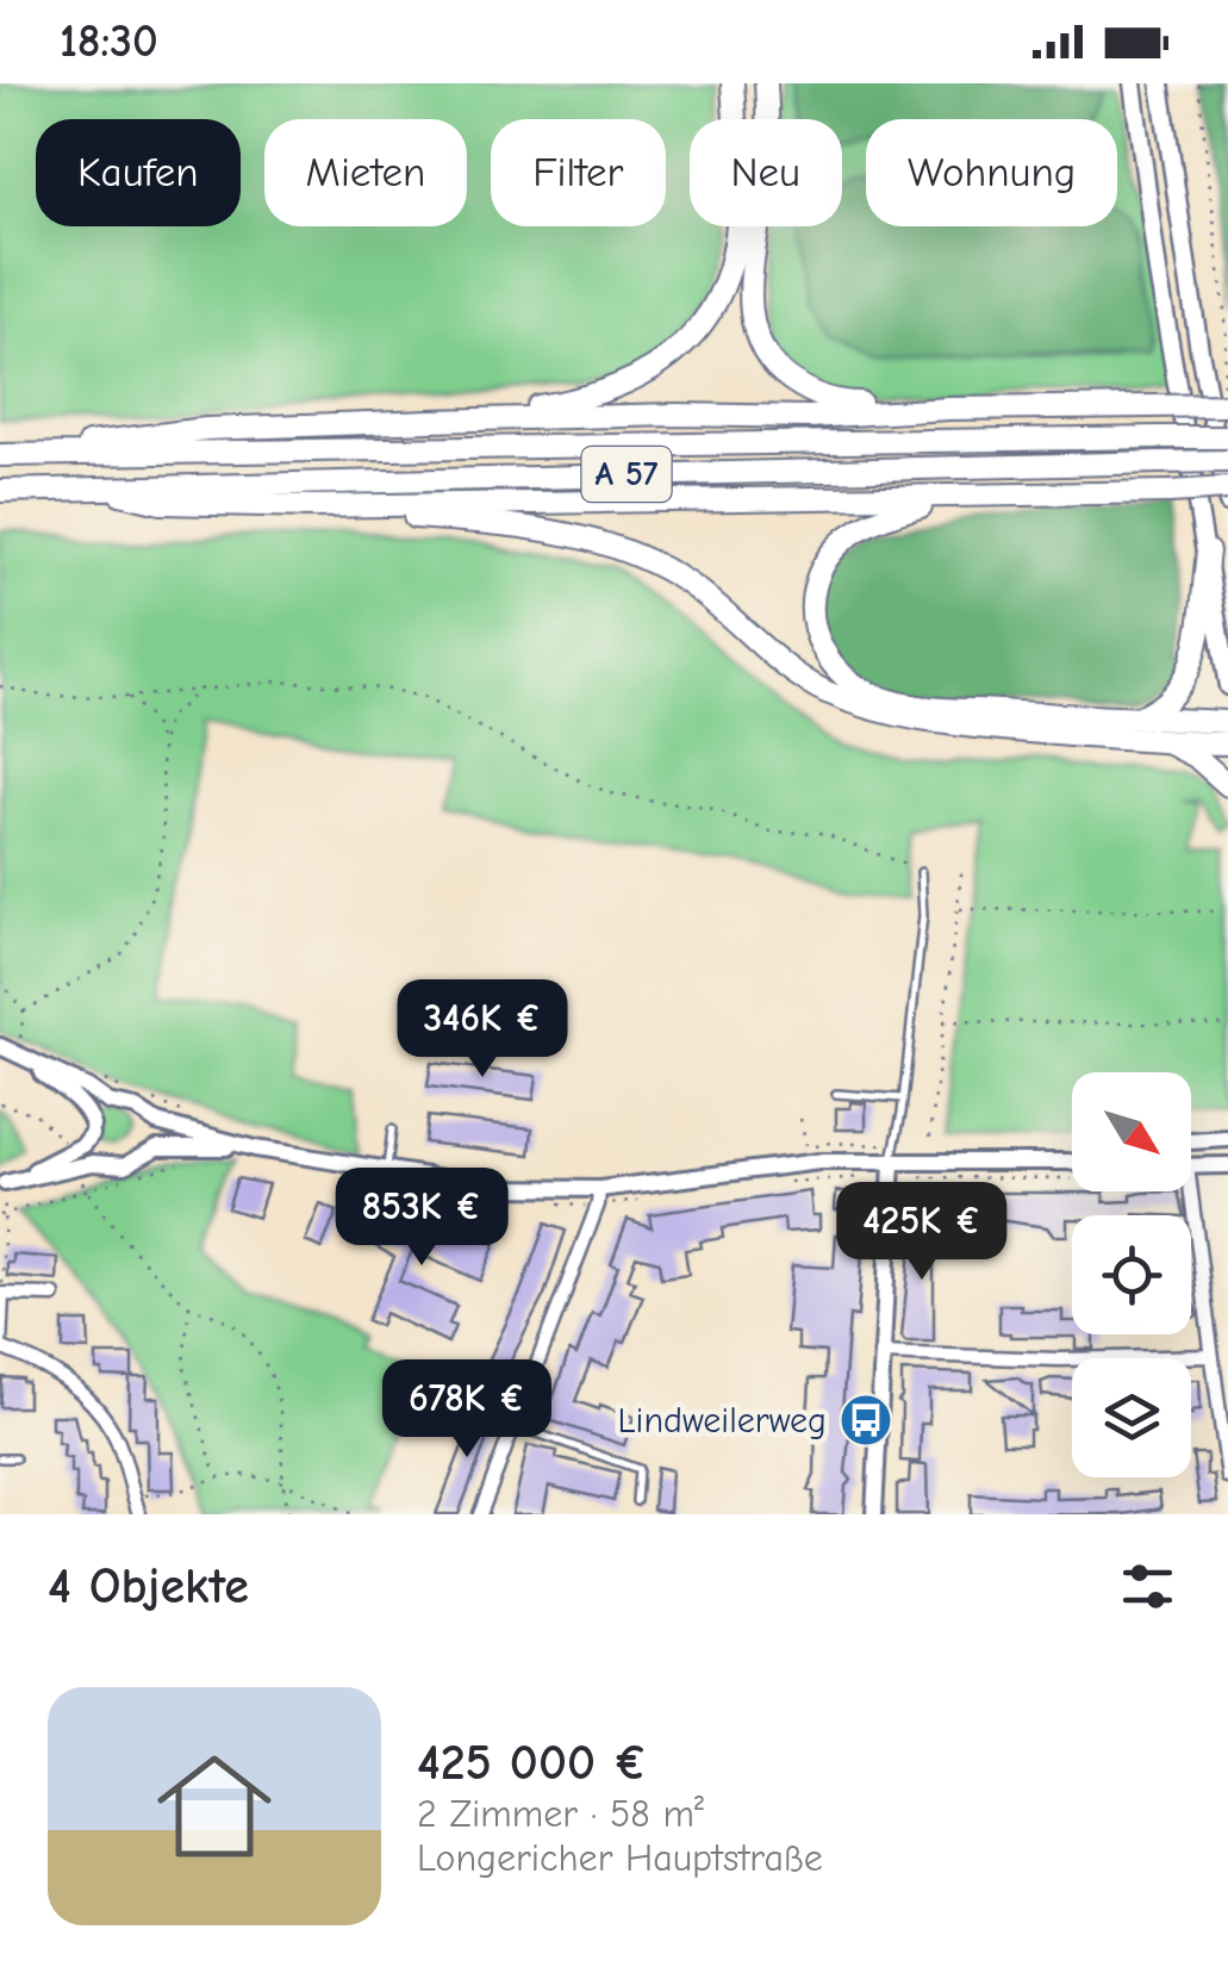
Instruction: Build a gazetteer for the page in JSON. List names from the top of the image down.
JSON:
{
  "streets": {
    "highway": ["A 57"]
  },
  "places": {
    "bus stop": ["Lindweilerweg"]
  },
  "north": "bottom right",
  "page": {
    "status": "18:30",
    "chip": [
      "Kaufen",
      "Mieten",
      "Filter",
      "Neu",
      "Wohnung"
    ],
    "price": [
      "346K €",
      "853K €",
      "425K €",
      "678K €"
    ],
    "heading": "4 Objekte",
    "list": [
      {
        "name": "425 000 €",
        "note": "2 Zimmer · 58 m² · Longericher Hauptstraße"
      }
    ]
  }
}
